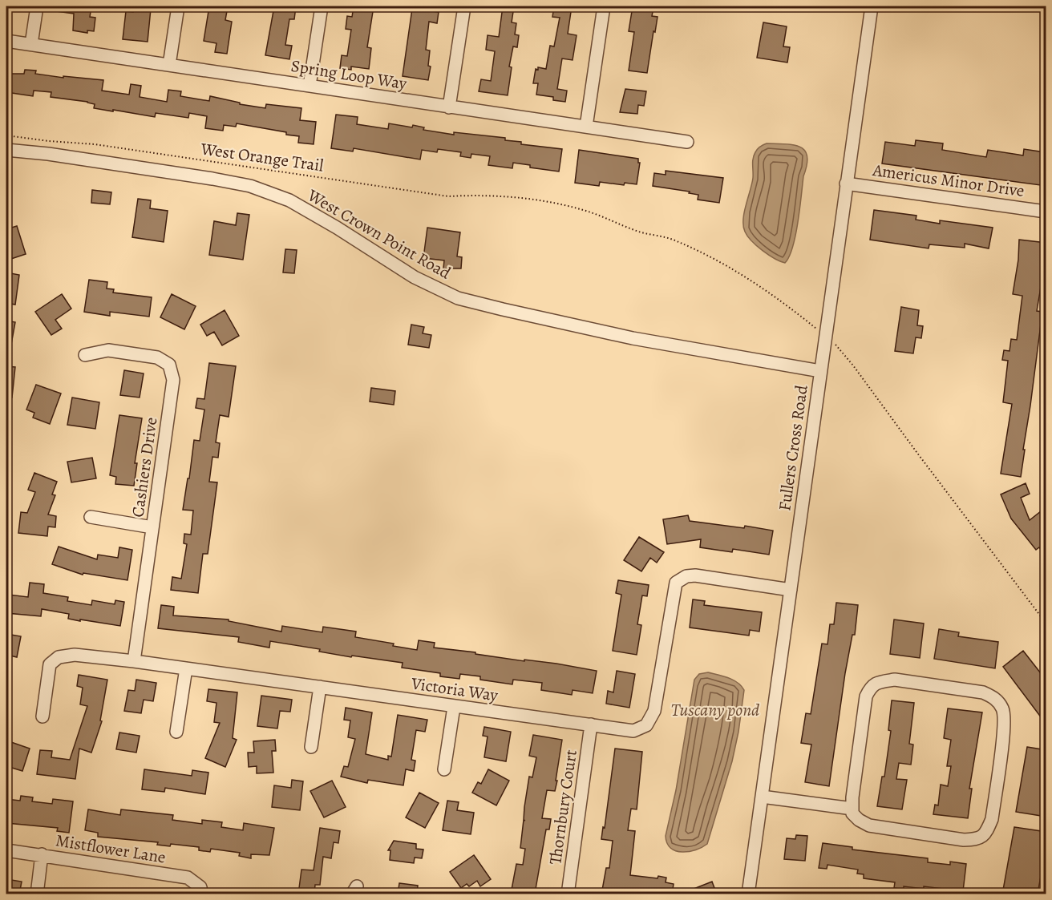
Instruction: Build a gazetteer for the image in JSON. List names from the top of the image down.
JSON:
{
  "streets": {
    "street": [
      "Spring Loop Way",
      "Americus Minor Drive",
      "West Crown Point Road",
      "Fullers Cross Road",
      "Cashiers Drive",
      "Victoria Way",
      "Thornbury Court",
      "Mistflower Lane"
    ],
    "path": ["West Orange Trail"]
  },
  "crossings": [
    ["Americus Minor Drive", "Fullers Cross Road"],
    ["West Crown Point Road", "Fullers Cross Road"],
    ["Fullers Cross Road", "Victoria Way"],
    ["Cashiers Drive", "Victoria Way"],
    ["Victoria Way", "Thornbury Court"]
  ],
  "water": ["Tuscany pond"]
}
